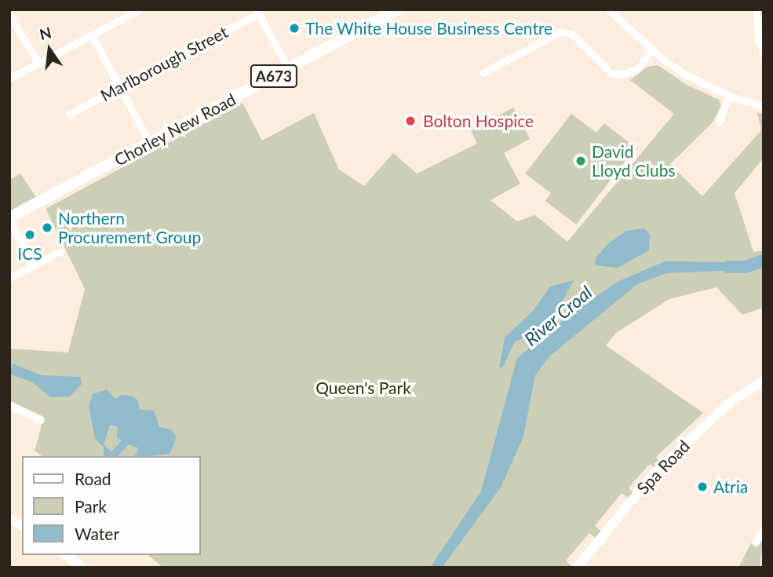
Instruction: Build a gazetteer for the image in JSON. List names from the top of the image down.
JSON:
{
  "streets": {
    "main road": ["A673", "Chorley New Road", "Spa Road"],
    "street": ["Marlborough Street"]
  },
  "water": ["River Croal"],
  "parks": ["Queen's Park"],
  "places": [
    "The White House Business Centre",
    "Bolton Hospice",
    "David Lloyd Clubs",
    "Northern Procurement Group",
    "ICS",
    "Atria"
  ],
  "legend": ["Road", "Park", "Water"],
  "north": "top"
}
